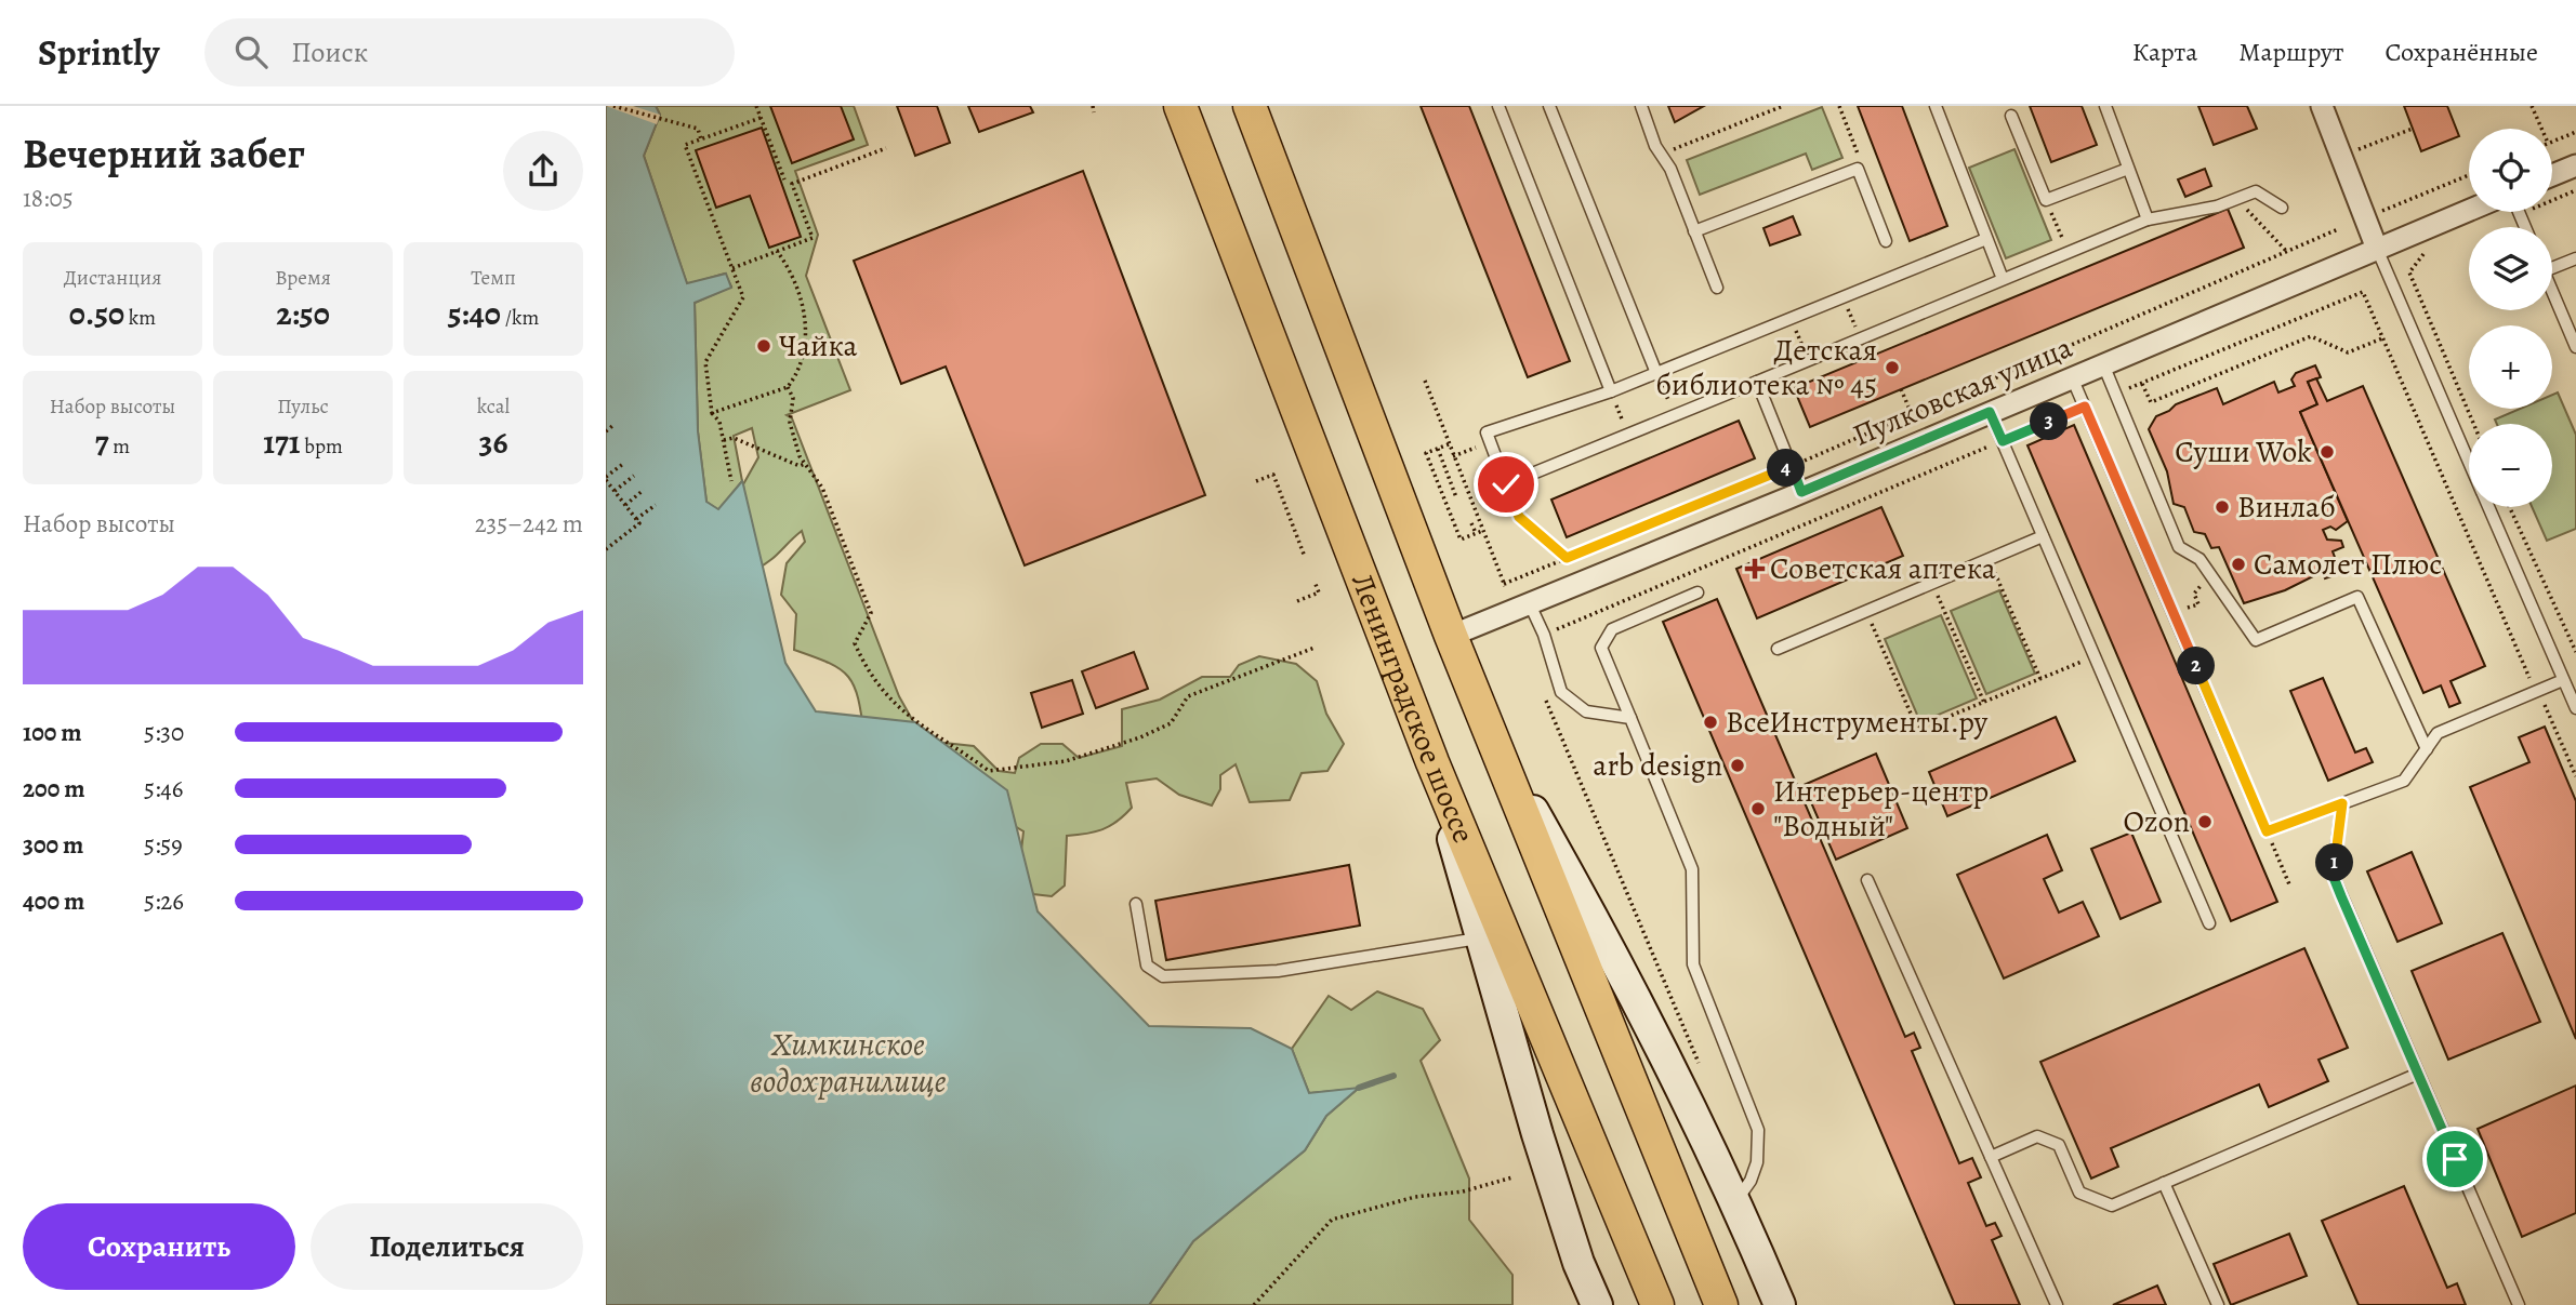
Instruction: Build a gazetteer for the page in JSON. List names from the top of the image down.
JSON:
{
  "streets": {
    "main road": ["Ленинградское шоссе"],
    "street": ["Пулковская улица"]
  },
  "crossings": [
    ["Пулковская улица", "Ленинградское шоссе"]
  ],
  "water": ["Химкинское водохранилище"],
  "places": {
    "other": [
      "Чайка",
      "Детская библиотека № 45",
      "Суши Wok",
      "Винлаб",
      "Самолет Плюс",
      "ВсеИнструменты.ру",
      "arb design",
      "Интерьер-центр \"Водный\"",
      "Ozon"
    ],
    "health": ["Советская аптека"]
  },
  "page": {
    "header": "Sprintly",
    "search": "Поиск",
    "nav": ["Карта", "Маршрут", "Сохранённые"],
    "heading": ["Вечерний забег", "18:05"],
    "map_buttons": ["+", "−"],
    "stats": [
      ["Дистанция", "0.50 km"],
      ["Время", "2:50"],
      ["Темп", "5:40 /km"],
      ["Набор высоты", "7 m"],
      ["Пульс", "171 bpm"],
      ["kcal", "36"]
    ],
    "pins": [
      "3",
      "4",
      "2",
      "1"
    ],
    "chart": ["Набор высоты", "235–242 m"],
    "list": [
      {
        "name": "100 m",
        "note": "5:30"
      },
      {
        "name": "200 m",
        "note": "5:46"
      },
      {
        "name": "300 m",
        "note": "5:59"
      },
      {
        "name": "400 m",
        "note": "5:26"
      }
    ],
    "buttons": ["Сохранить", "Поделиться"]
  }
}
